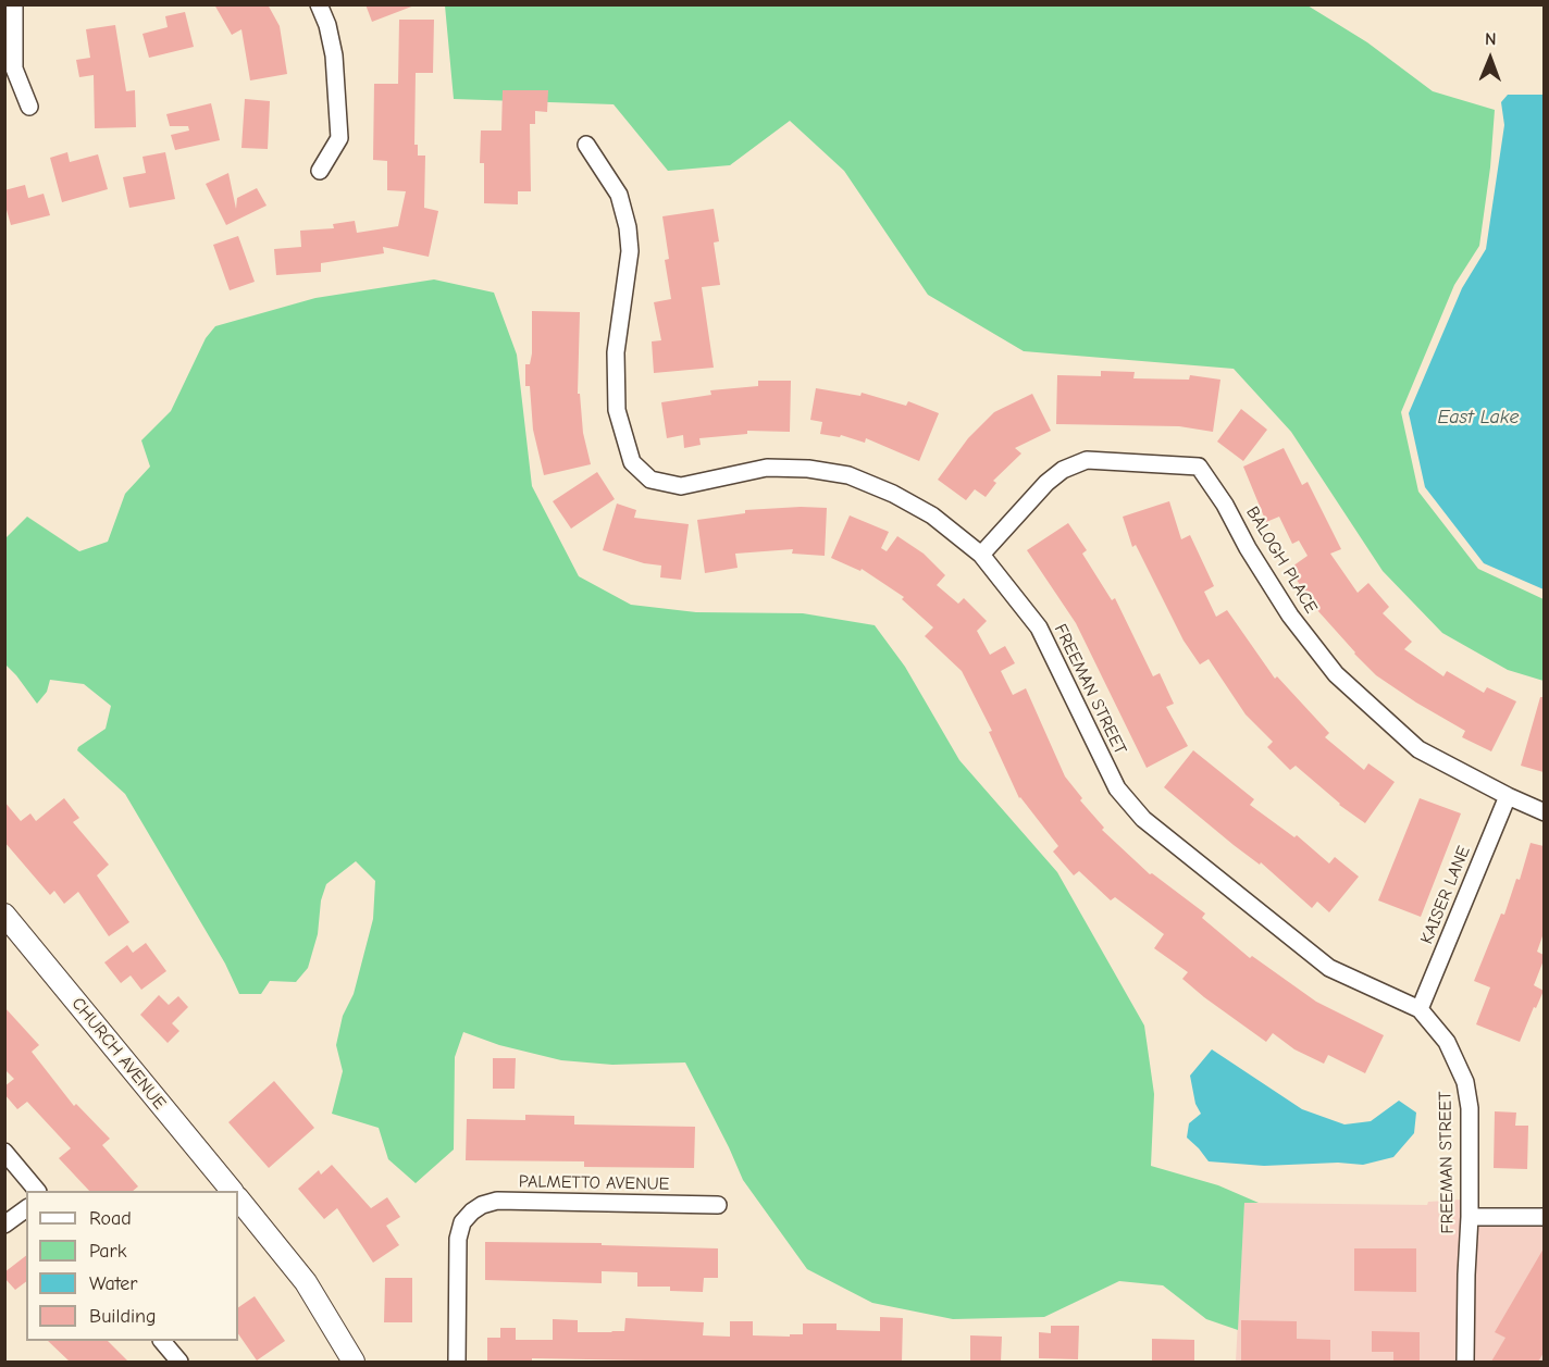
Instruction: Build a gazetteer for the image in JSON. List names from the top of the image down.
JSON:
{
  "streets": {
    "street": [
      "BALOGH PLACE",
      "FREEMAN STREET",
      "KAISER LANE",
      "CHURCH AVENUE",
      "PALMETTO AVENUE"
    ]
  },
  "crossings": [
    ["BALOGH PLACE", "FREEMAN STREET"],
    ["BALOGH PLACE", "KAISER LANE"],
    ["FREEMAN STREET", "KAISER LANE"]
  ],
  "water": ["East Lake"],
  "legend": [
    "Road",
    "Park",
    "Water",
    "Building"
  ],
  "north": "top"
}
